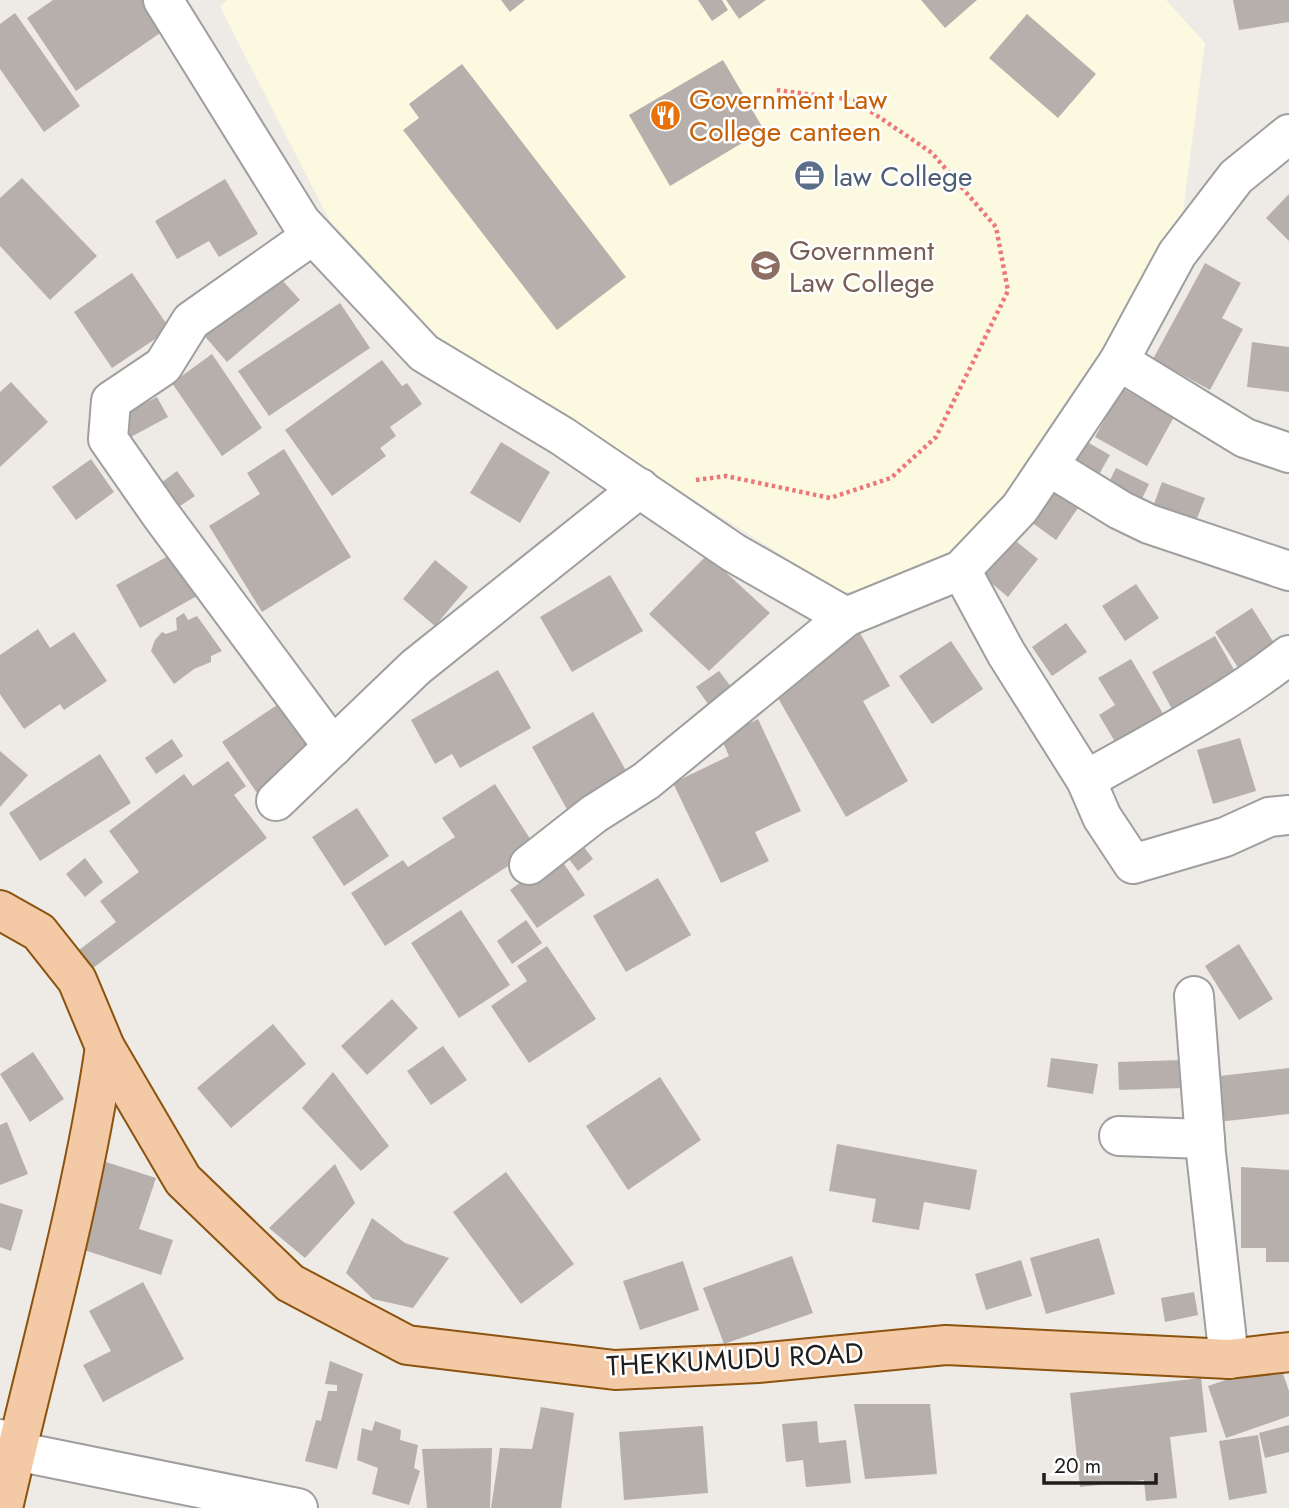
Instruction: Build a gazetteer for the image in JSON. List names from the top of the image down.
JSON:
{
  "streets": {
    "main road": ["THEKKUMUDU ROAD"]
  },
  "places": {
    "restaurant": ["Government Law College canteen"],
    "office": ["law College"],
    "school or university": ["Government Law College"]
  },
  "scale_bar": "20 m"
}
